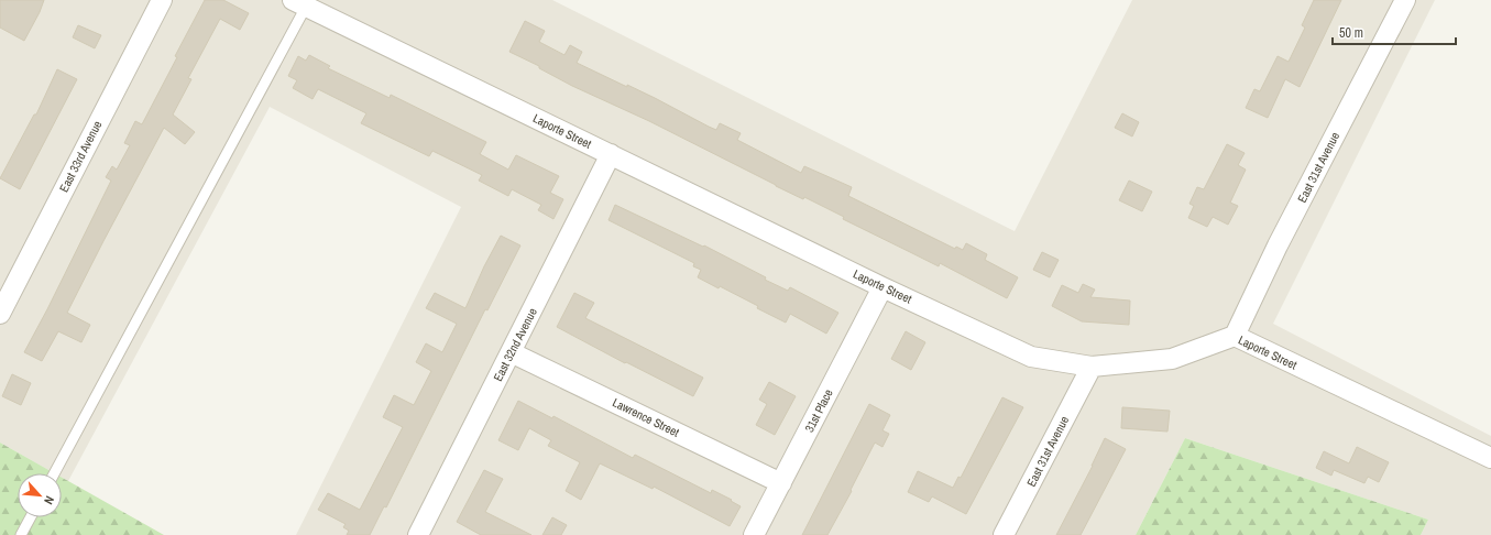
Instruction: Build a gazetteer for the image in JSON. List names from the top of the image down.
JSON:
{
  "streets": {
    "street": [
      "Laporte Street",
      "East 33rd Avenue",
      "East 31st Avenue",
      "East 32nd Avenue",
      "31st Place",
      "Lawrence Street"
    ]
  },
  "crossings": [
    ["Laporte Street", "East 31st Avenue"],
    ["Laporte Street", "East 32nd Avenue"],
    ["Laporte Street", "31st Place"],
    ["East 32nd Avenue", "Lawrence Street"],
    ["31st Place", "Lawrence Street"]
  ],
  "scale_bar": "50 m",
  "north": "bottom right"
}
